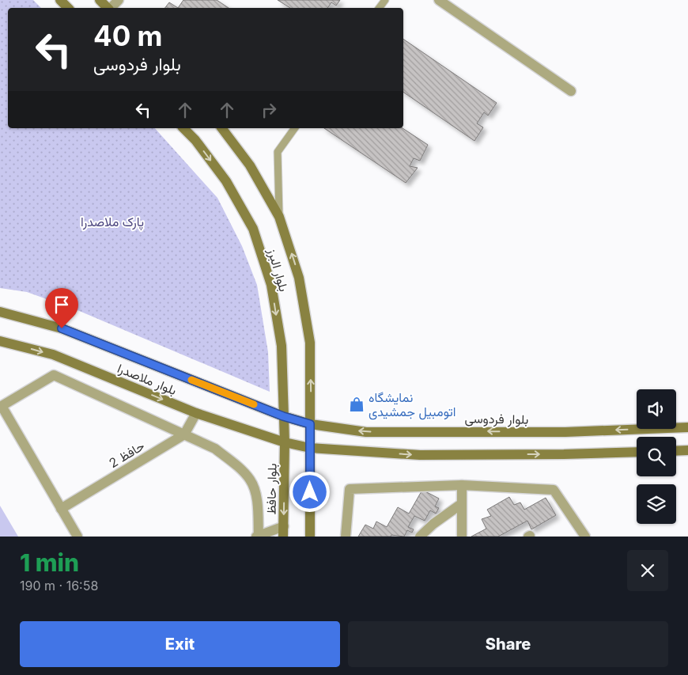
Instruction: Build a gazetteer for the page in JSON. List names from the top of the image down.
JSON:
{
  "streets": {
    "main road": [
      "بلوار البرز",
      "بلوار ملاصدرا",
      "بلوار فردوسی",
      "بلوار حافظ"
    ],
    "street": ["حافظ 2"]
  },
  "crossings": [
    ["بلوار البرز", "بلوار ملاصدرا"],
    ["بلوار البرز", "بلوار فردوسی"],
    ["بلوار البرز", "بلوار حافظ"],
    ["بلوار ملاصدرا", "بلوار فردوسی"],
    ["بلوار ملاصدرا", "حافظ 2"],
    ["بلوار ملاصدرا", "بلوار حافظ"]
  ],
  "parks": ["پارک ملاصدرا"],
  "places": {
    "shop": ["نمایشگاه اتومبیل جمشیدی"]
  },
  "page": {
    "turn": ["40 m", "بلوار فردوسی"],
    "heading": ["1 min", "190 m · 16:58"],
    "buttons": ["Exit", "Share"]
  }
}
